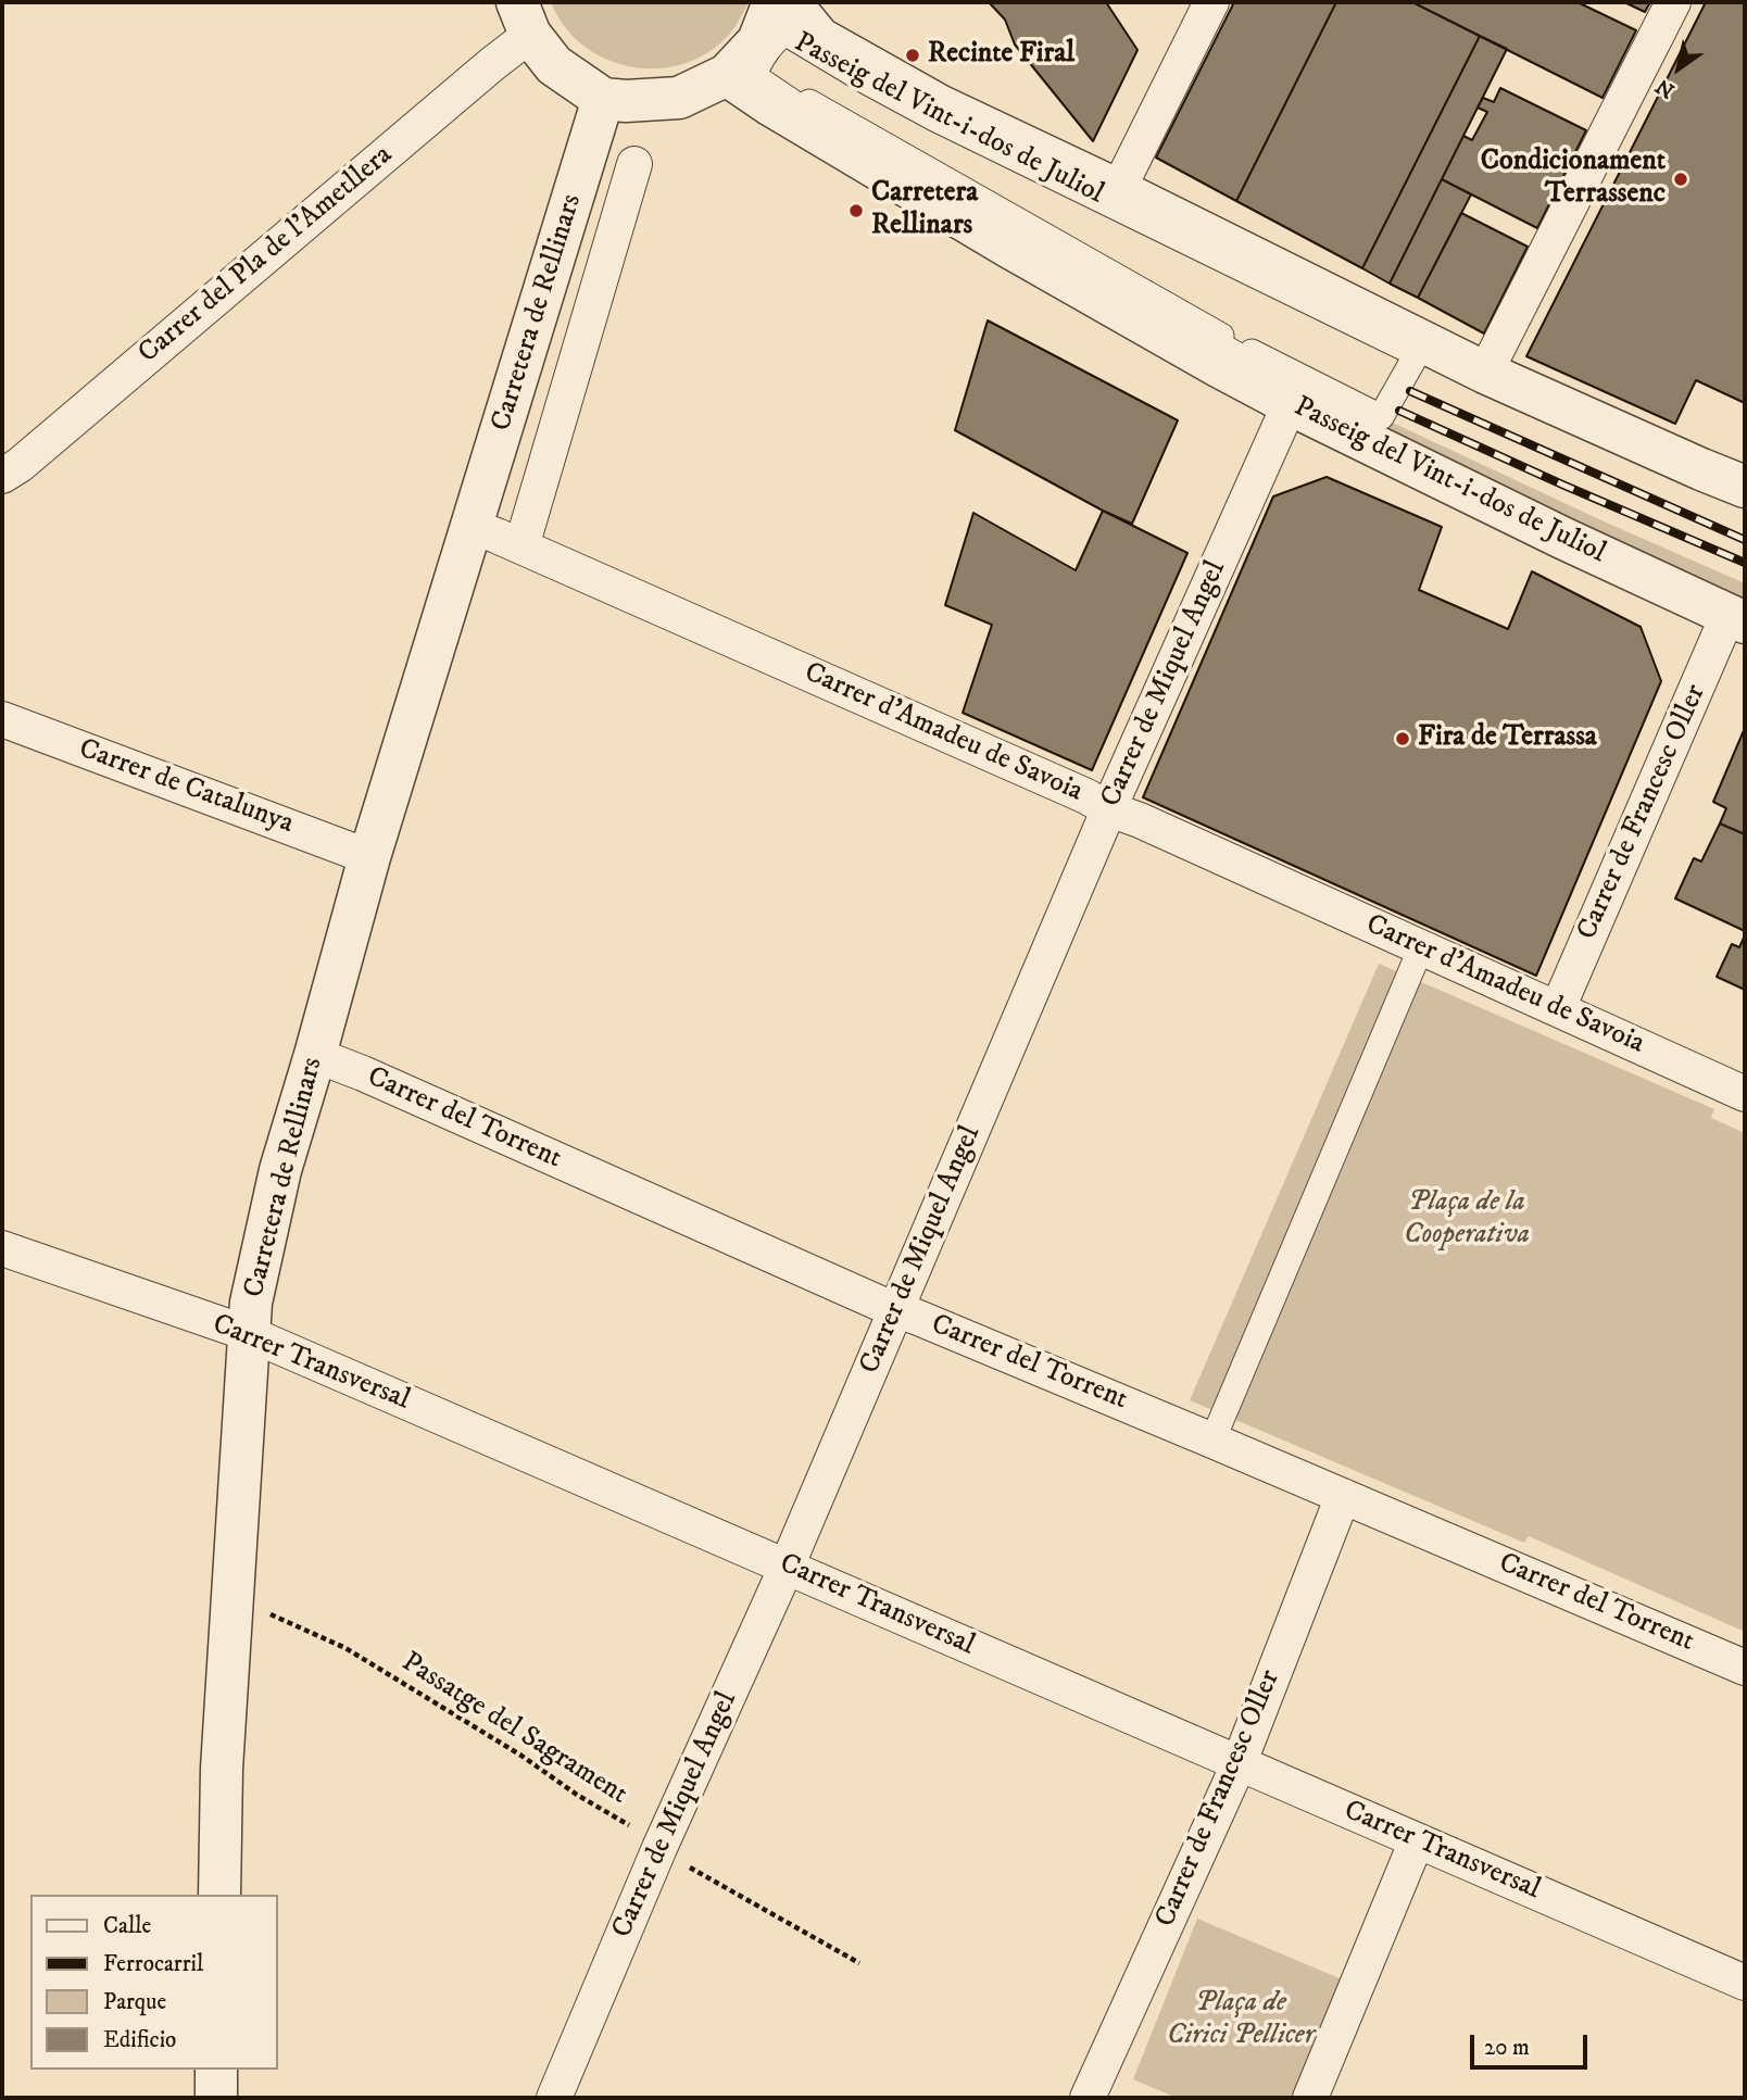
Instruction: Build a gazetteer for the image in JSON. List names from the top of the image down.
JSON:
{
  "streets": {
    "street": [
      "Passeig del Vint-i-dos de Juliol",
      "Carrer del Pla de l'Ametllera",
      "Carretera de Rellinars",
      "Carrer de Miquel Angel",
      "Carrer d'Amadeu de Savoia",
      "Carrer de Catalunya",
      "Carrer de Francesc Oller",
      "Carrer del Torrent",
      "Carrer Transversal"
    ],
    "path": ["Passatge del Sagrament"]
  },
  "crossings": [
    ["Passeig del Vint-i-dos de Juliol", "Carrer de Miquel Angel"],
    ["Passeig del Vint-i-dos de Juliol", "Carrer de Francesc Oller"],
    ["Carretera de Rellinars", "Carrer d'Amadeu de Savoia"],
    ["Carretera de Rellinars", "Carrer de Catalunya"],
    ["Carretera de Rellinars", "Carrer del Torrent"],
    ["Carretera de Rellinars", "Carrer Transversal"],
    ["Carrer de Miquel Angel", "Carrer d'Amadeu de Savoia"],
    ["Carrer de Miquel Angel", "Carrer del Torrent"],
    ["Carrer de Miquel Angel", "Carrer Transversal"],
    ["Carrer de Miquel Angel", "Passatge del Sagrament"],
    ["Carrer d'Amadeu de Savoia", "Carrer de Francesc Oller"],
    ["Carrer de Francesc Oller", "Carrer del Torrent"],
    ["Carrer de Francesc Oller", "Carrer Transversal"]
  ],
  "parks": ["Plaça de la Cooperativa", "Plaça de Cirici Pellicer"],
  "places": [
    "Recinte Firal",
    "Condicionament Terrassenc",
    "Carretera Rellinars",
    "Fira de Terrassa"
  ],
  "legend": [
    "Calle",
    "Ferrocarril",
    "Parque",
    "Edificio"
  ],
  "scale_bar": "20 m",
  "north": "bottom left"
}
